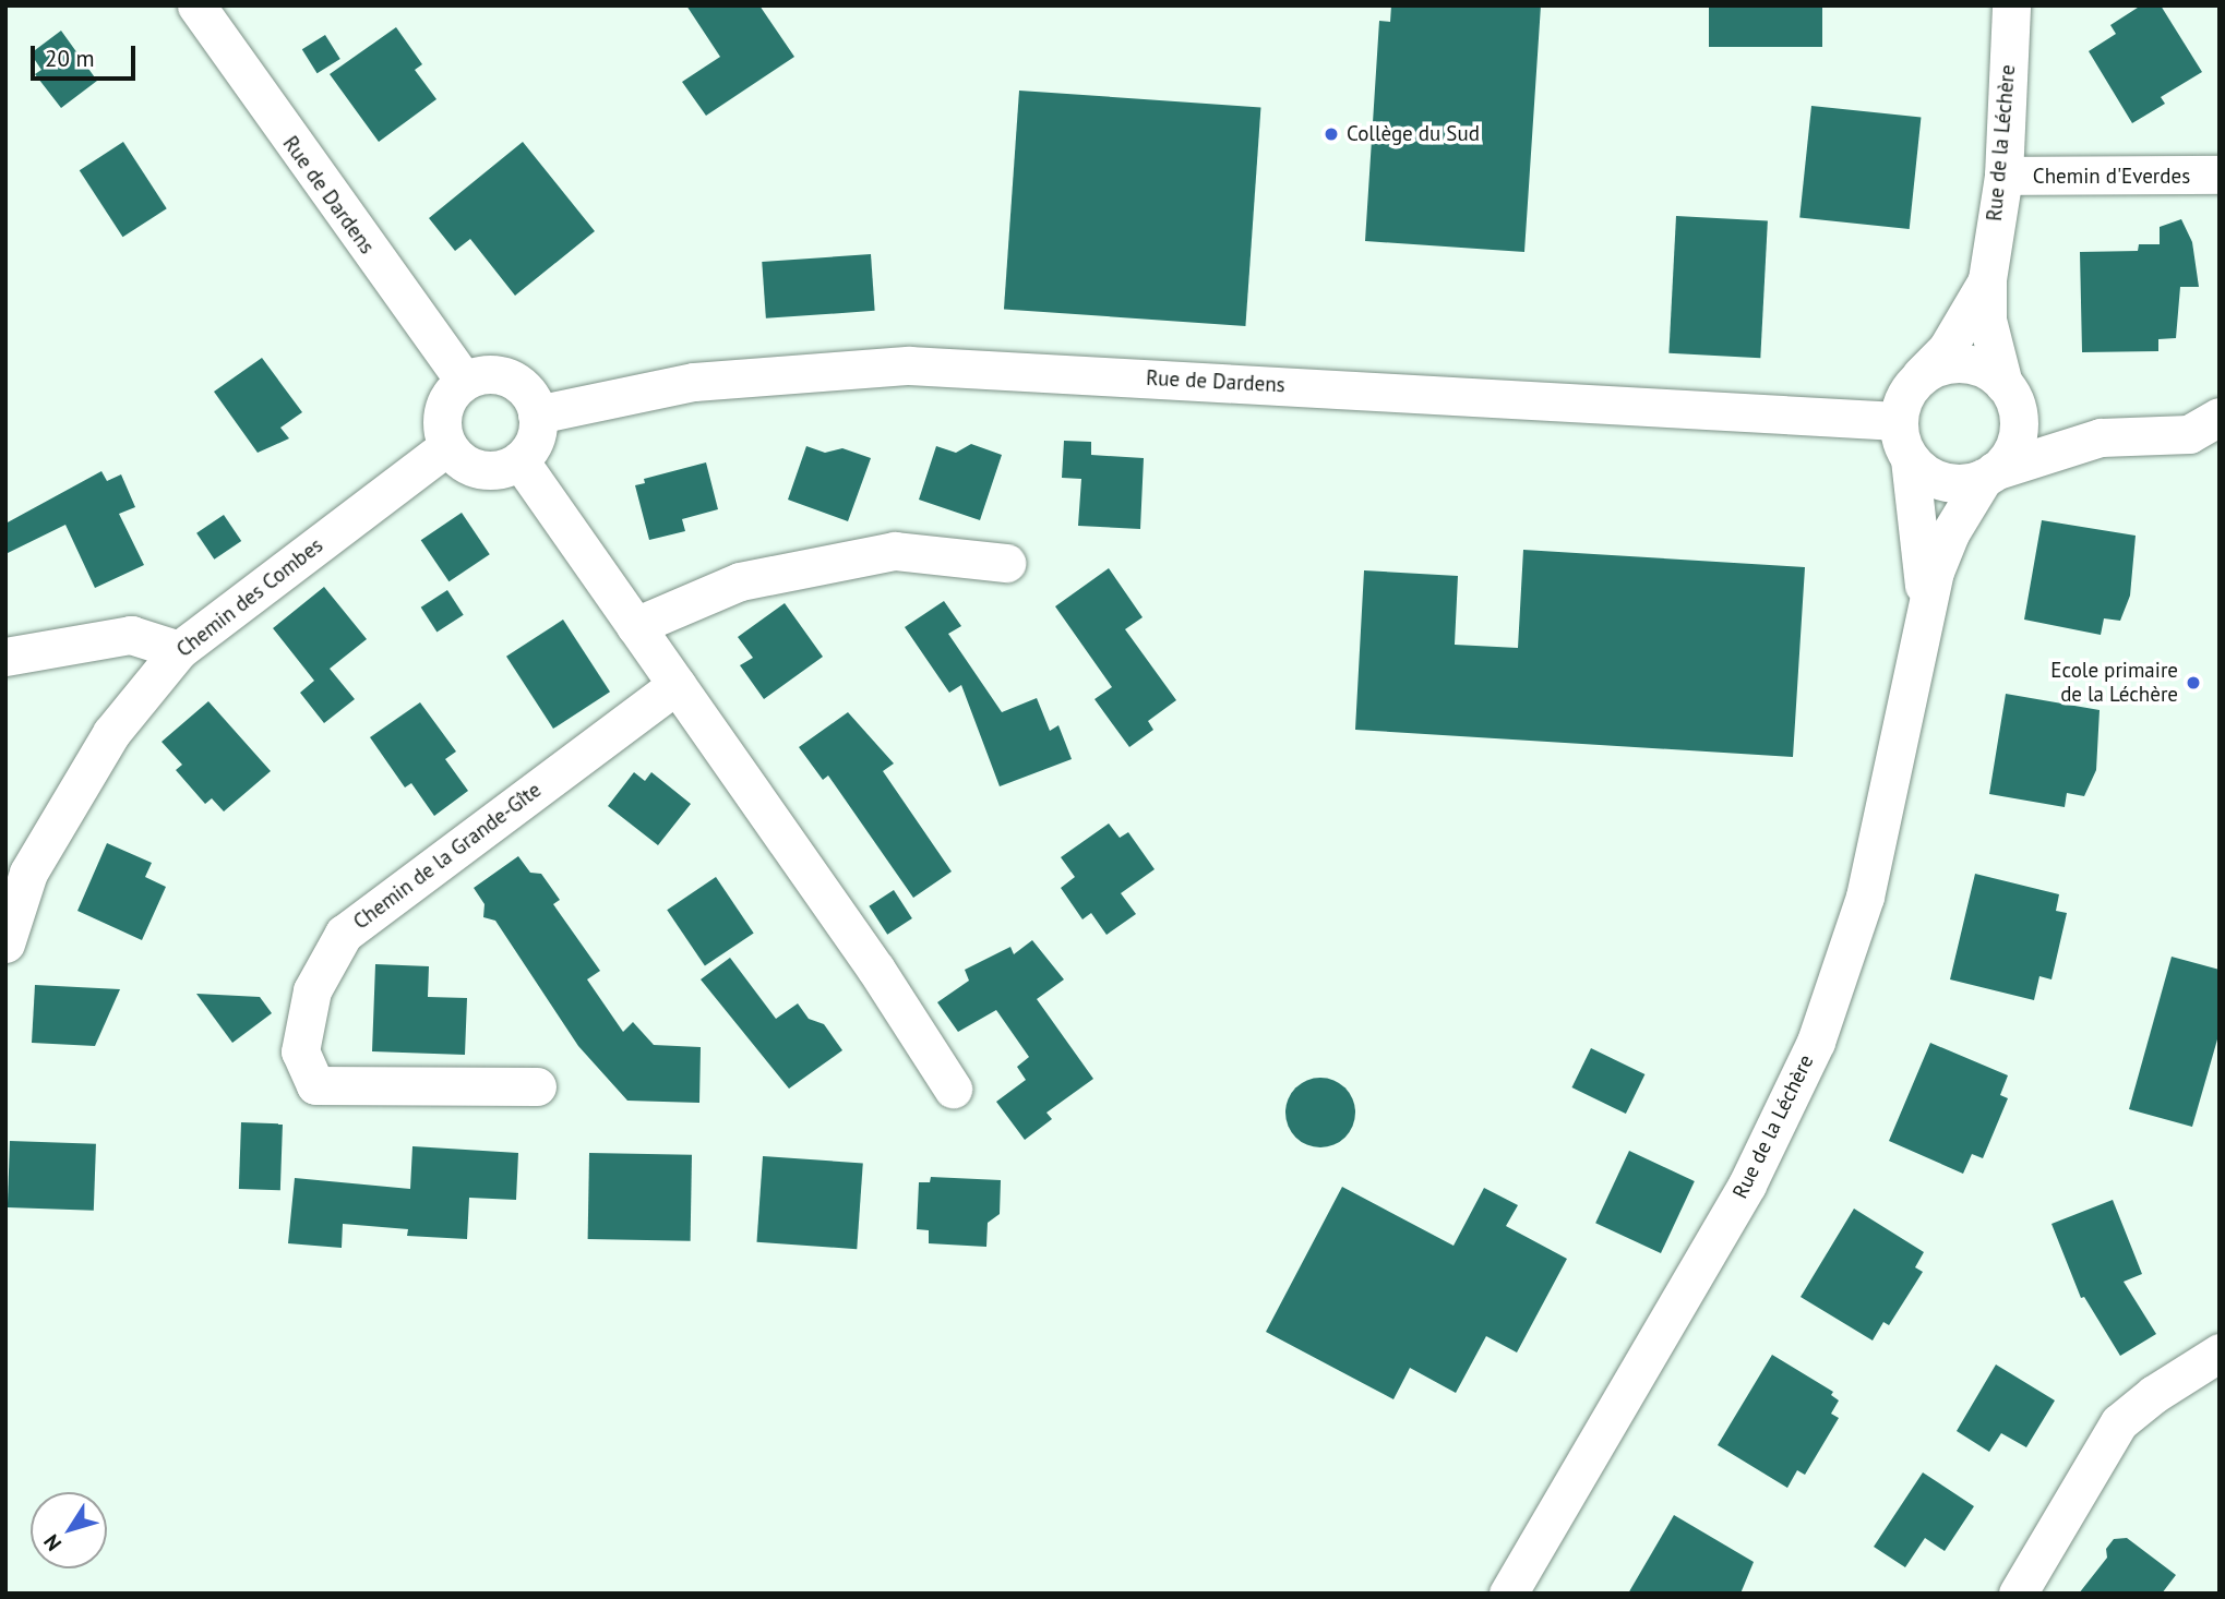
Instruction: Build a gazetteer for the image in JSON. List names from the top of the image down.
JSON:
{
  "streets": {
    "street": [
      "Rue de la Léchère",
      "Chemin d'Everdes",
      "Rue de Dardens",
      "Chemin des Combes",
      "Chemin de la Grande-Gîte"
    ]
  },
  "crossings": [
    ["Rue de la Léchère", "Chemin d'Everdes"],
    ["Rue de la Léchère", "Rue de Dardens"],
    ["Rue de Dardens", "Chemin des Combes"]
  ],
  "places": ["Collège du Sud", "Ecole primaire de la Léchère"],
  "scale_bar": "20 m",
  "north": "bottom left"
}
